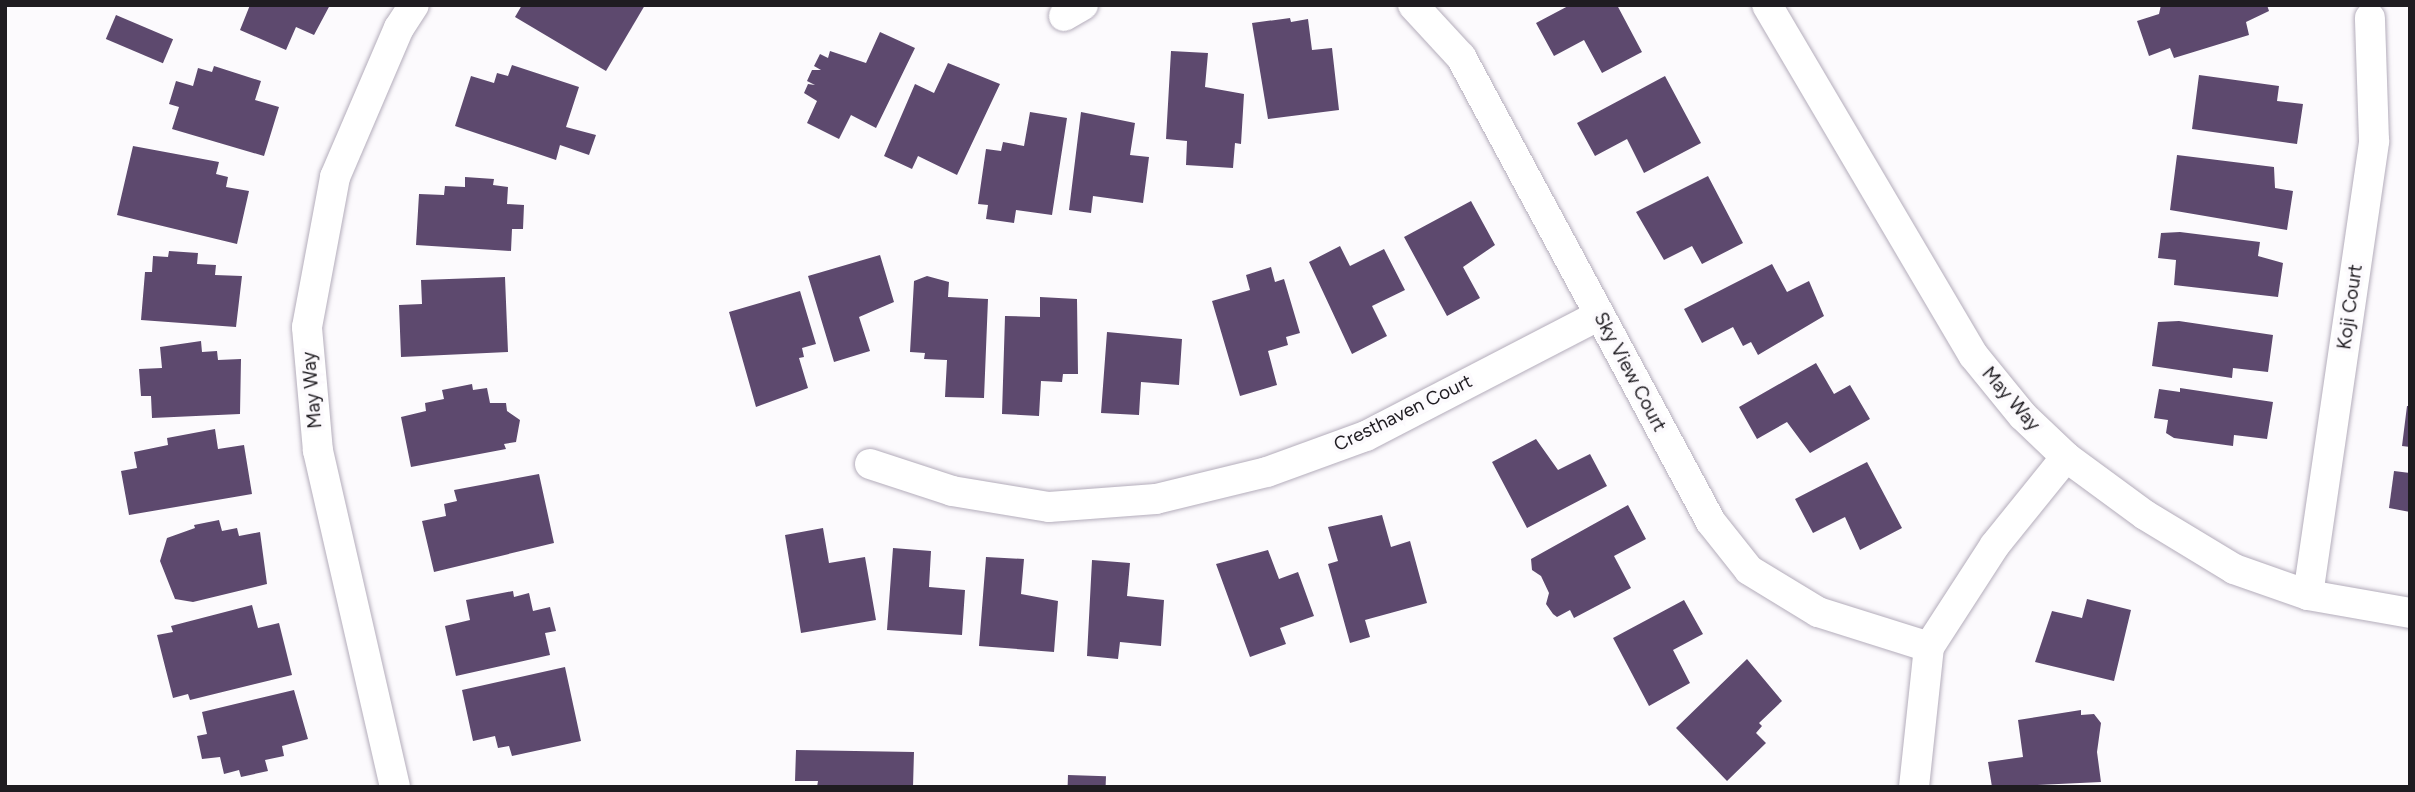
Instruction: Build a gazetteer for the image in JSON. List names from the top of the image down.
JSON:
{
  "streets": {
    "street": [
      "Koji Court",
      "Sky View Court",
      "May Way",
      "Cresthaven Court"
    ]
  },
  "crossings": [
    ["Koji Court", "May Way"],
    ["Sky View Court", "Cresthaven Court"]
  ]
}
